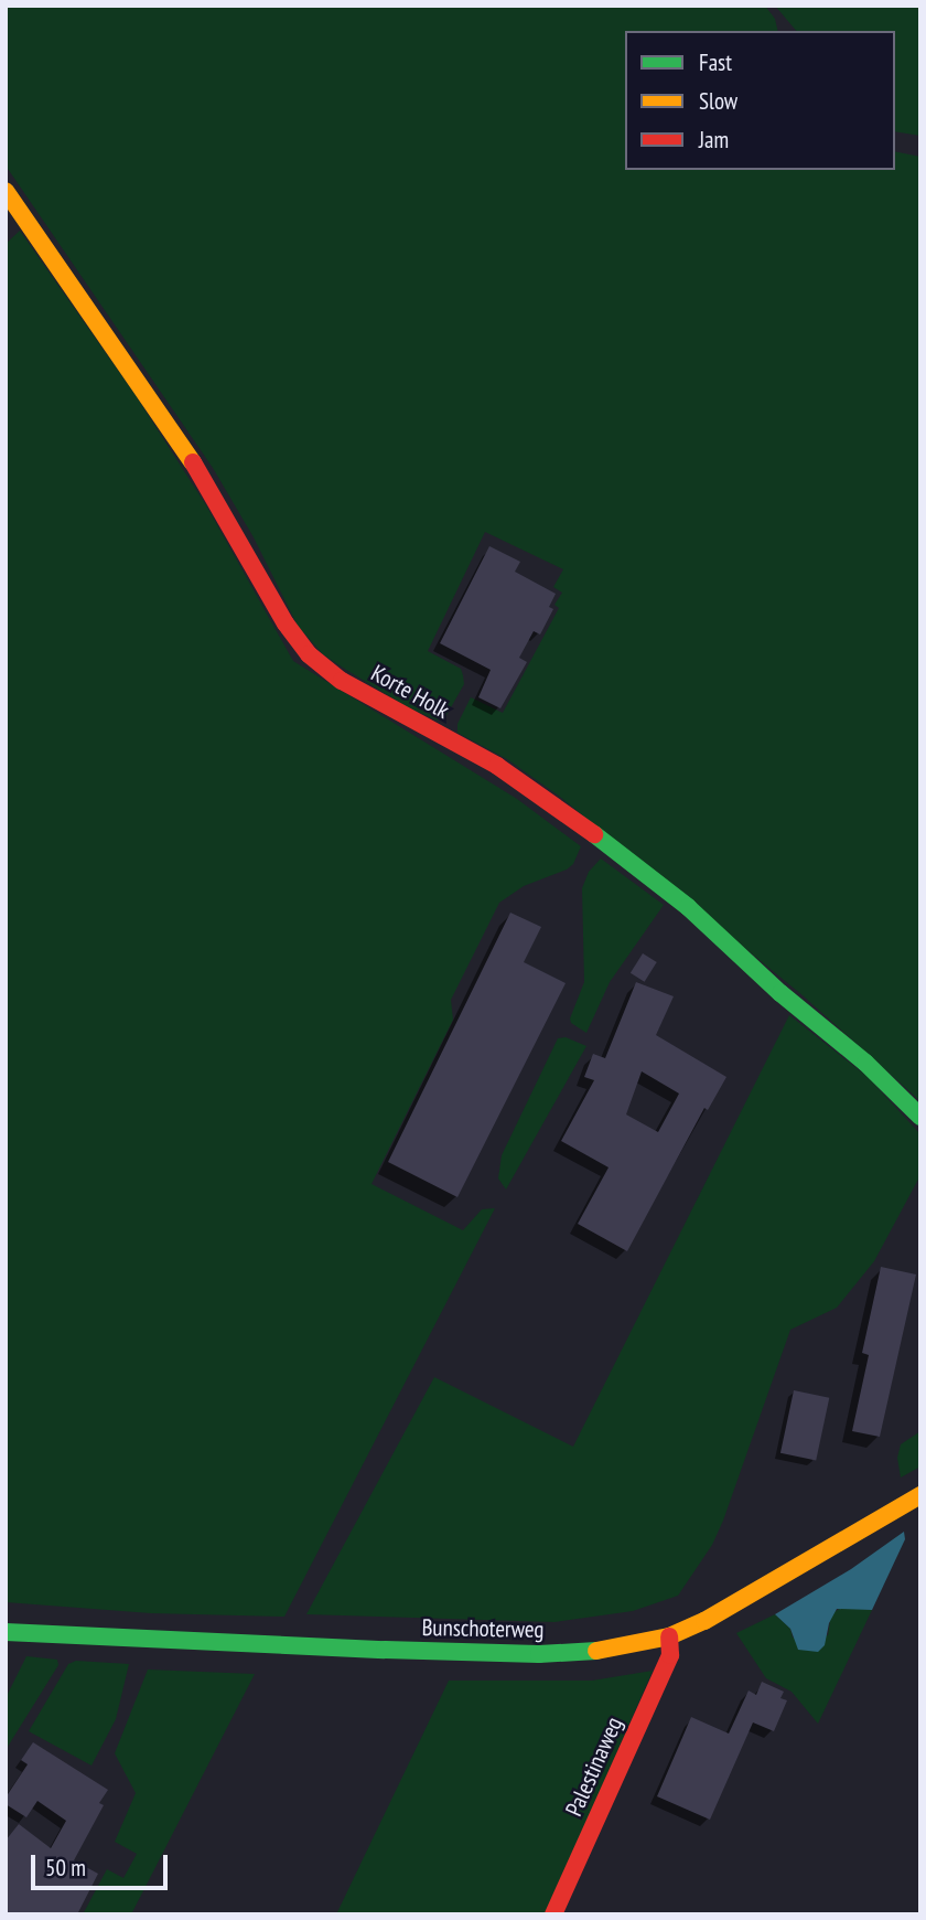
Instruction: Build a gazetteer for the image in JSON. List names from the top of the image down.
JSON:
{
  "streets": {
    "street": ["Korte Holk", "Bunschoterweg", "Palestinaweg"]
  },
  "crossings": [
    ["Bunschoterweg", "Palestinaweg"]
  ],
  "legend": ["Fast", "Slow", "Jam"],
  "scale_bar": "50 m"
}
